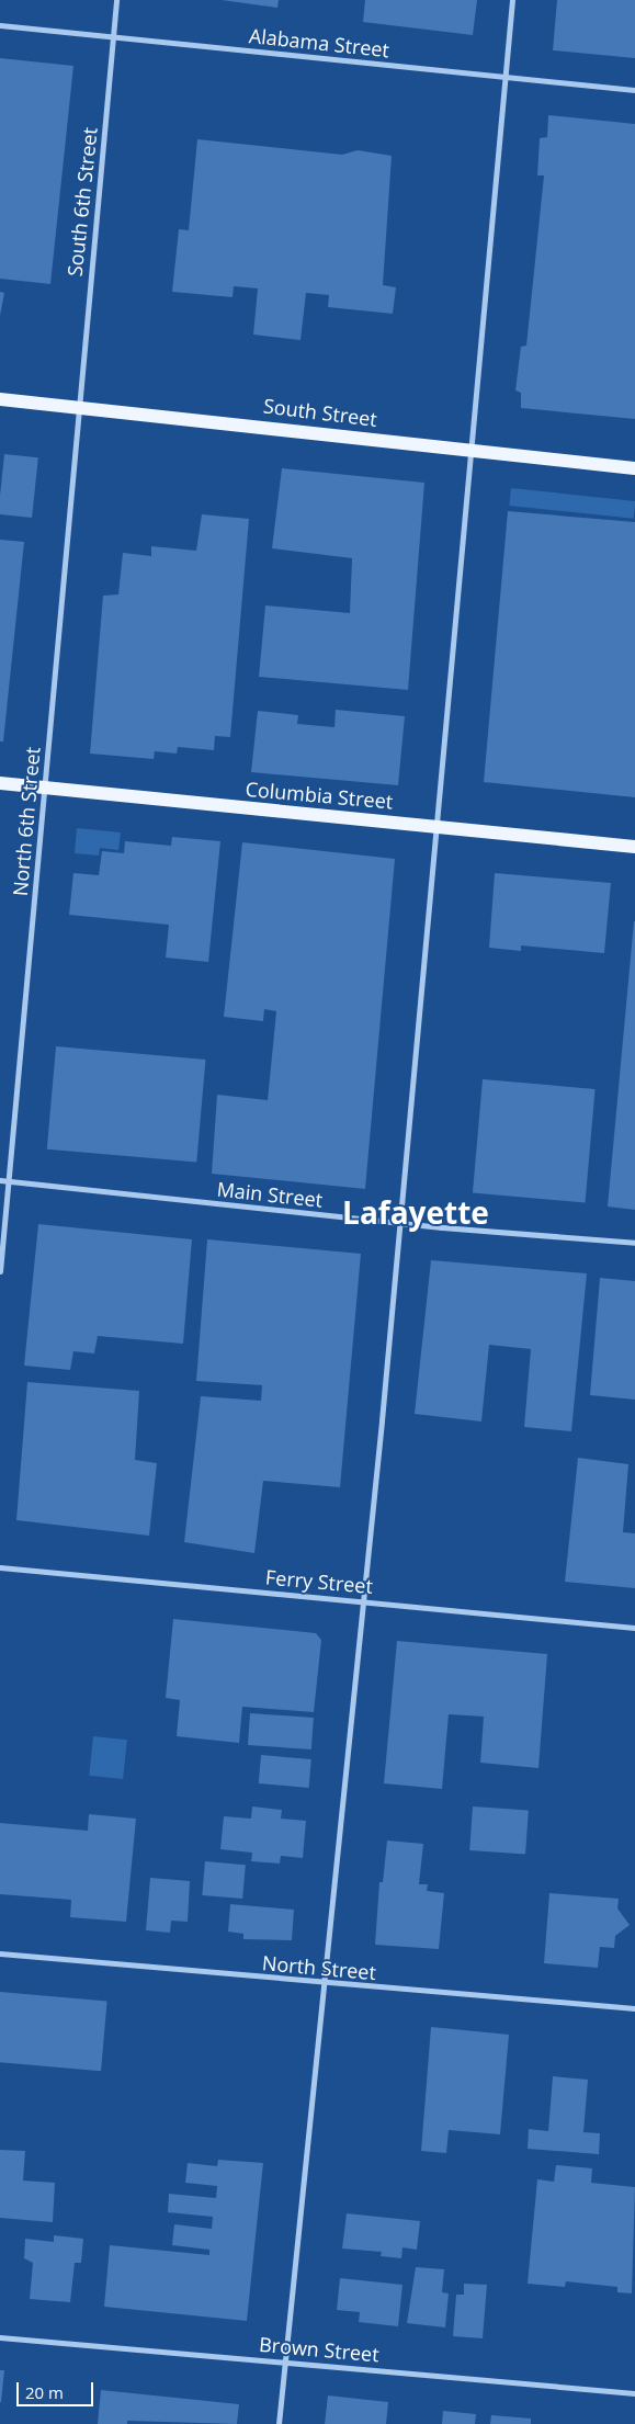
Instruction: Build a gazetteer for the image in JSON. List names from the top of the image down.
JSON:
{
  "streets": {
    "main road": ["South Street", "Columbia Street"],
    "street": [
      "Alabama Street",
      "South 6th Street",
      "North 6th Street",
      "Main Street",
      "Ferry Street",
      "North Street",
      "Brown Street"
    ]
  },
  "crossings": [
    ["Alabama Street", "South 6th Street"],
    ["South 6th Street", "South Street"],
    ["South 6th Street", "North 6th Street"],
    ["South Street", "North 6th Street"],
    ["Columbia Street", "North 6th Street"],
    ["North 6th Street", "Main Street"]
  ],
  "districts": ["Lafayette"],
  "scale_bar": "20 m"
}
